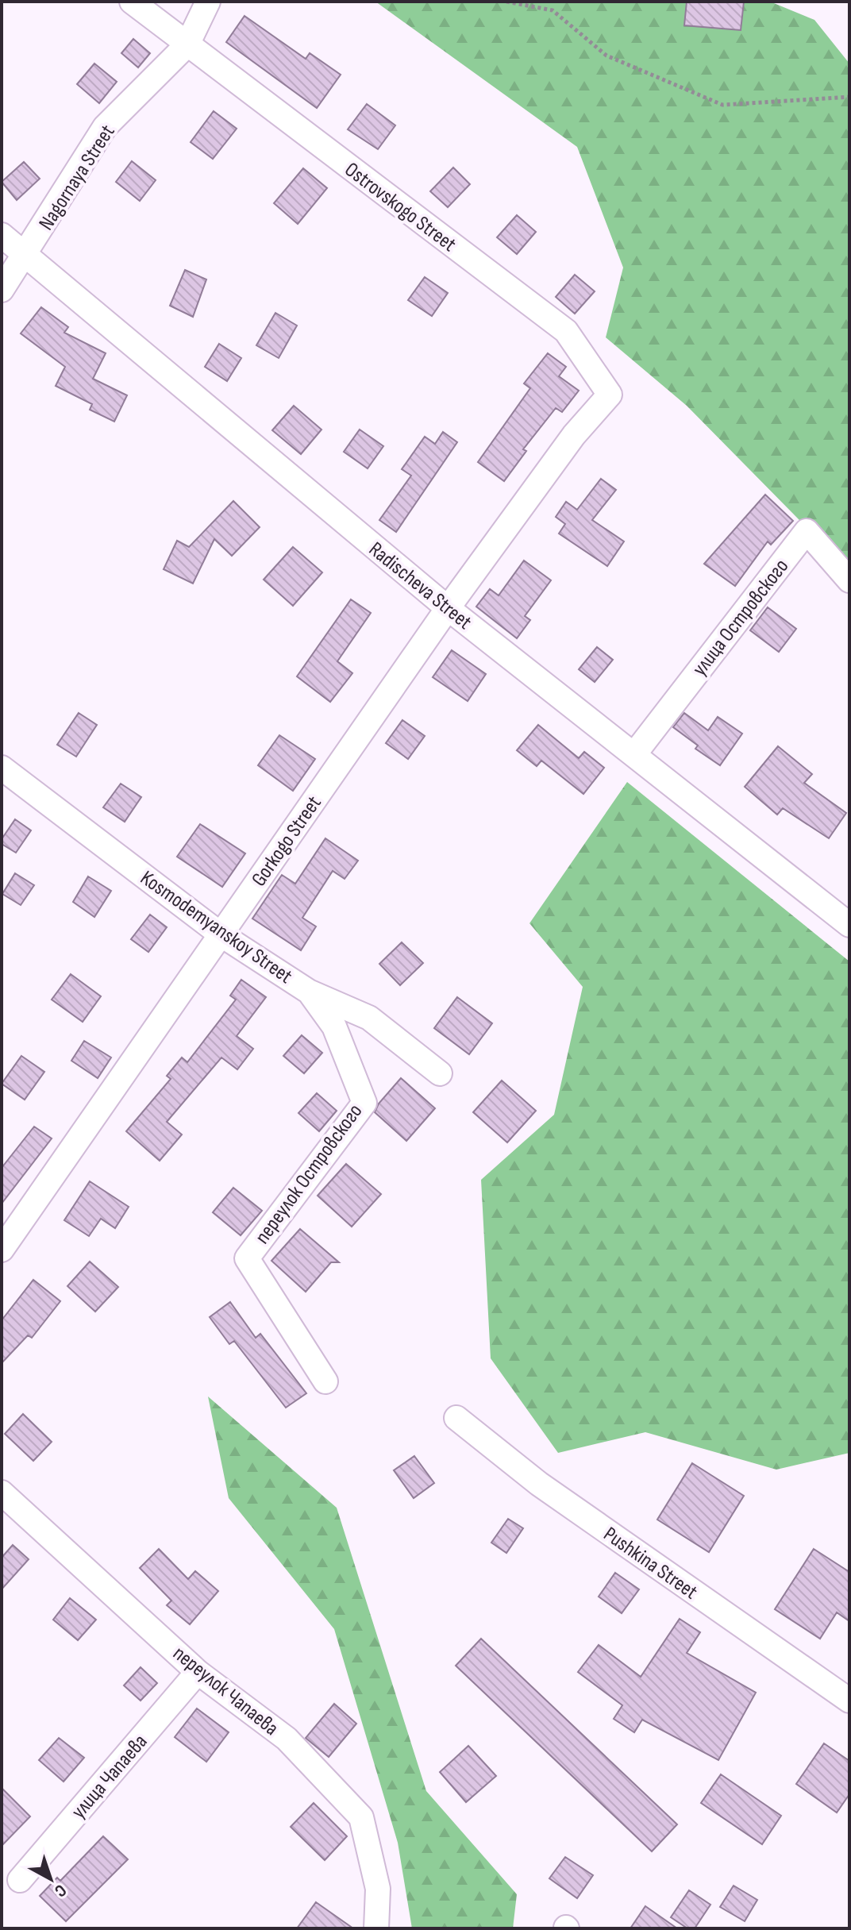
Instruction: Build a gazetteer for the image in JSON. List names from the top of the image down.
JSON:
{
  "streets": {
    "street": [
      "Nagornaya Street",
      "Ostrovskogo Street",
      "Radischeva Street",
      "улица Островского",
      "Gorkogo Street",
      "Kosmodemyanskoy Street",
      "переулок Островского",
      "Pushkina Street",
      "переулок Чапаева",
      "улица Чапаева"
    ]
  },
  "crossings": [
    ["Nagornaya Street", "Ostrovskogo Street"],
    ["Nagornaya Street", "Radischeva Street"],
    ["Ostrovskogo Street", "Gorkogo Street"],
    ["Radischeva Street", "улица Островского"],
    ["Radischeva Street", "Gorkogo Street"],
    ["Gorkogo Street", "Kosmodemyanskoy Street"],
    ["Kosmodemyanskoy Street", "переулок Островского"],
    ["переулок Чапаева", "улица Чапаева"]
  ],
  "north": "bottom right"
}
